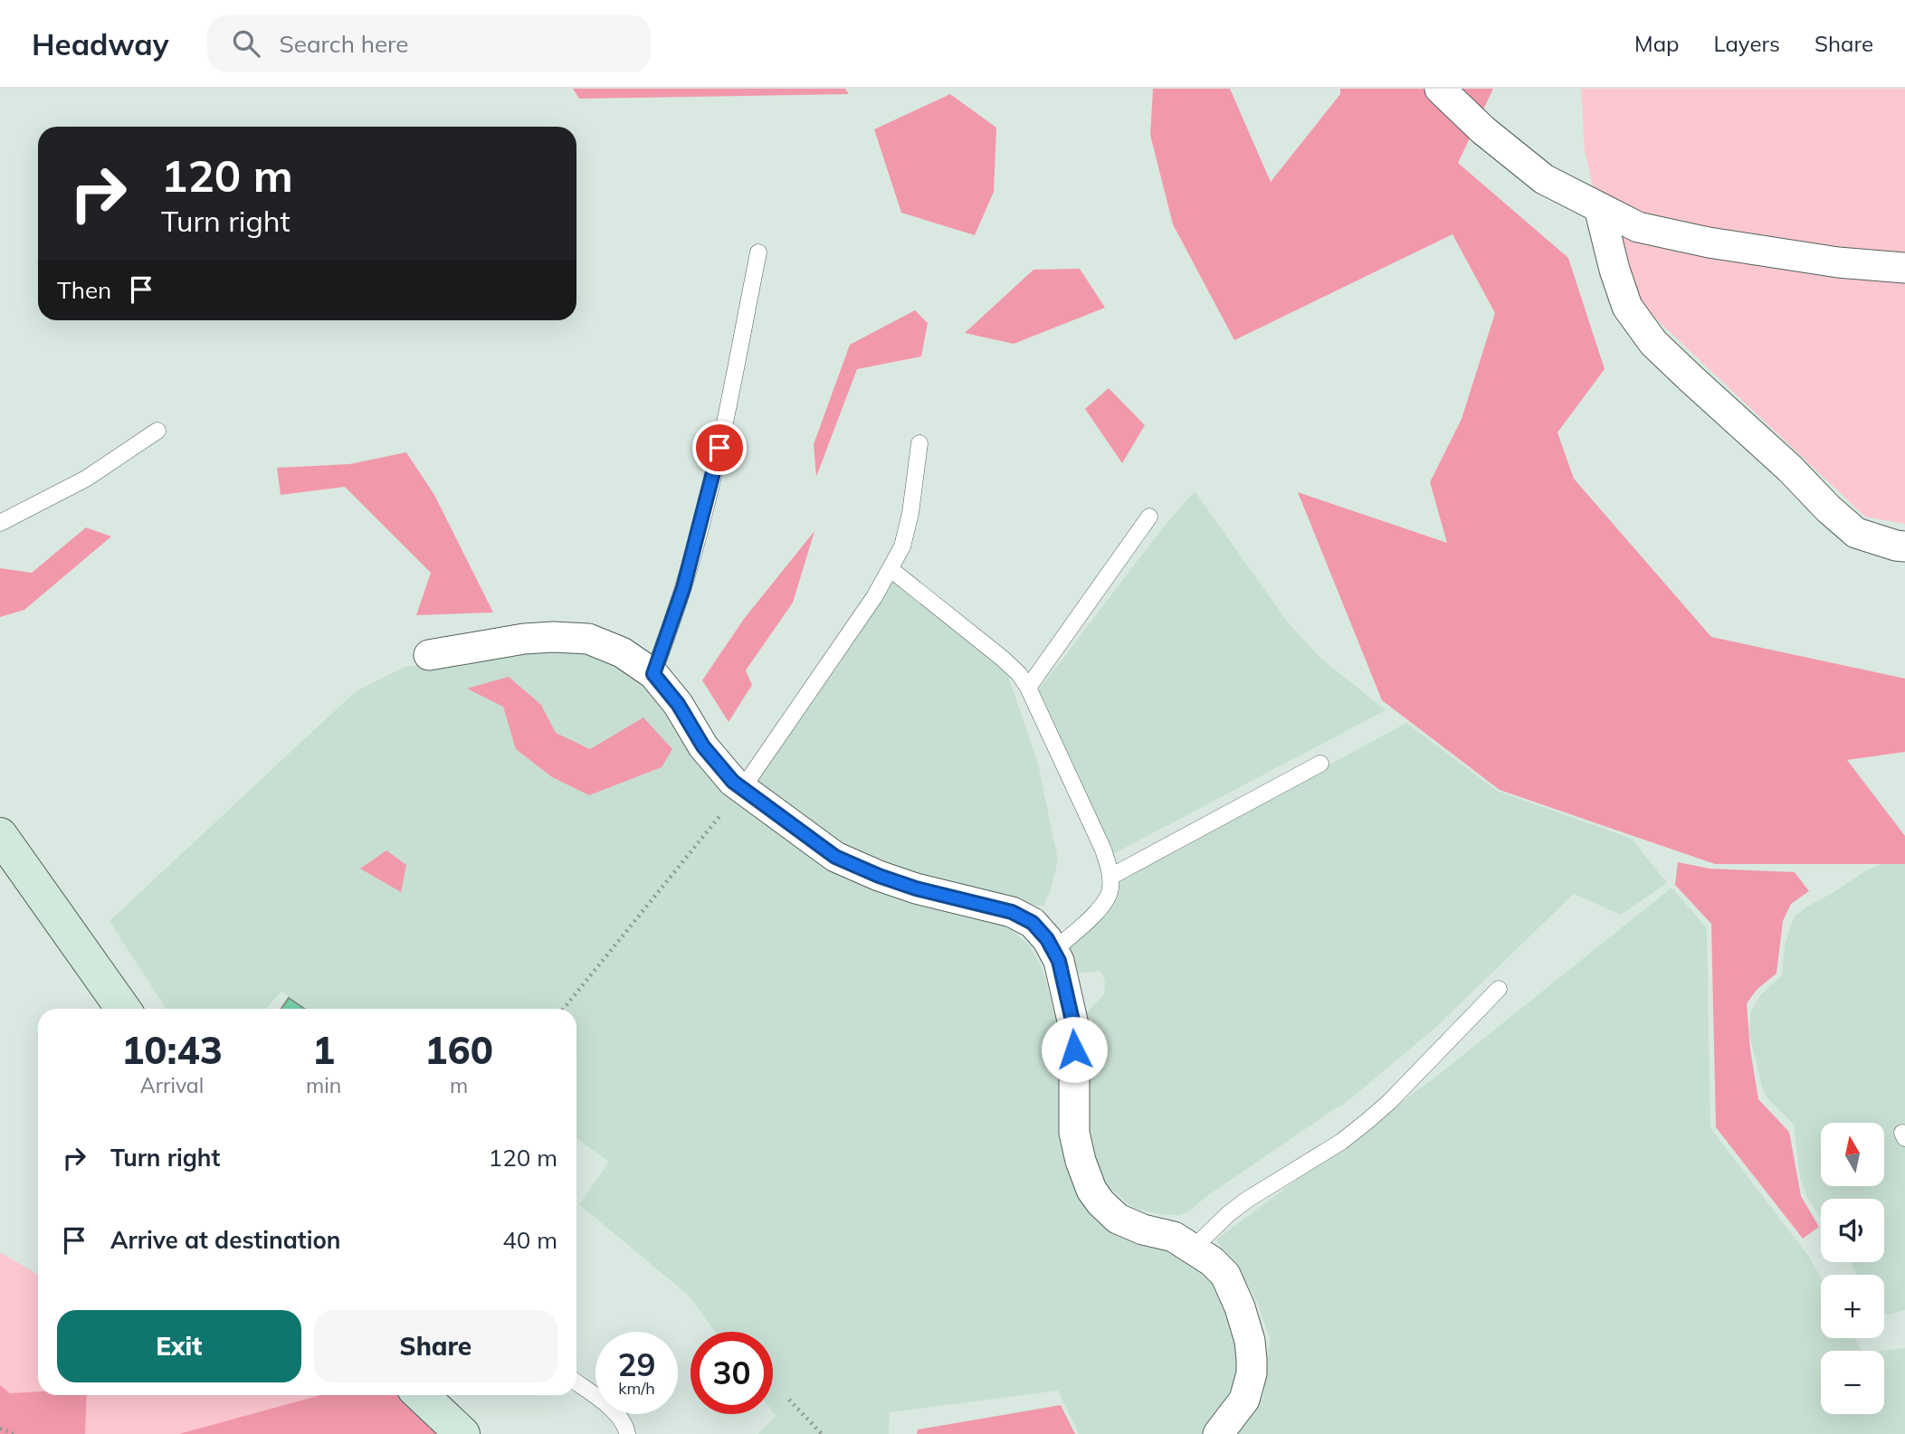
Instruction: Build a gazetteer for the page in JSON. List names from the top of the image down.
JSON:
{
  "north": "top",
  "page": {
    "header": "Headway",
    "search": "Search here",
    "nav": ["Map", "Layers", "Share"],
    "turn": ["120 m", "Turn right"],
    "then": "Then",
    "eta": [
      "10:43",
      "Arrival",
      "1",
      "min",
      "160",
      "m"
    ],
    "list": [
      {
        "name": "Turn right",
        "value": "120 m"
      },
      {
        "name": "Arrive at destination",
        "value": "40 m"
      }
    ],
    "map_buttons": ["+", "−"],
    "buttons": ["Exit", "Share"],
    "speed": "29 km/h",
    "limit": "30"
  }
}
